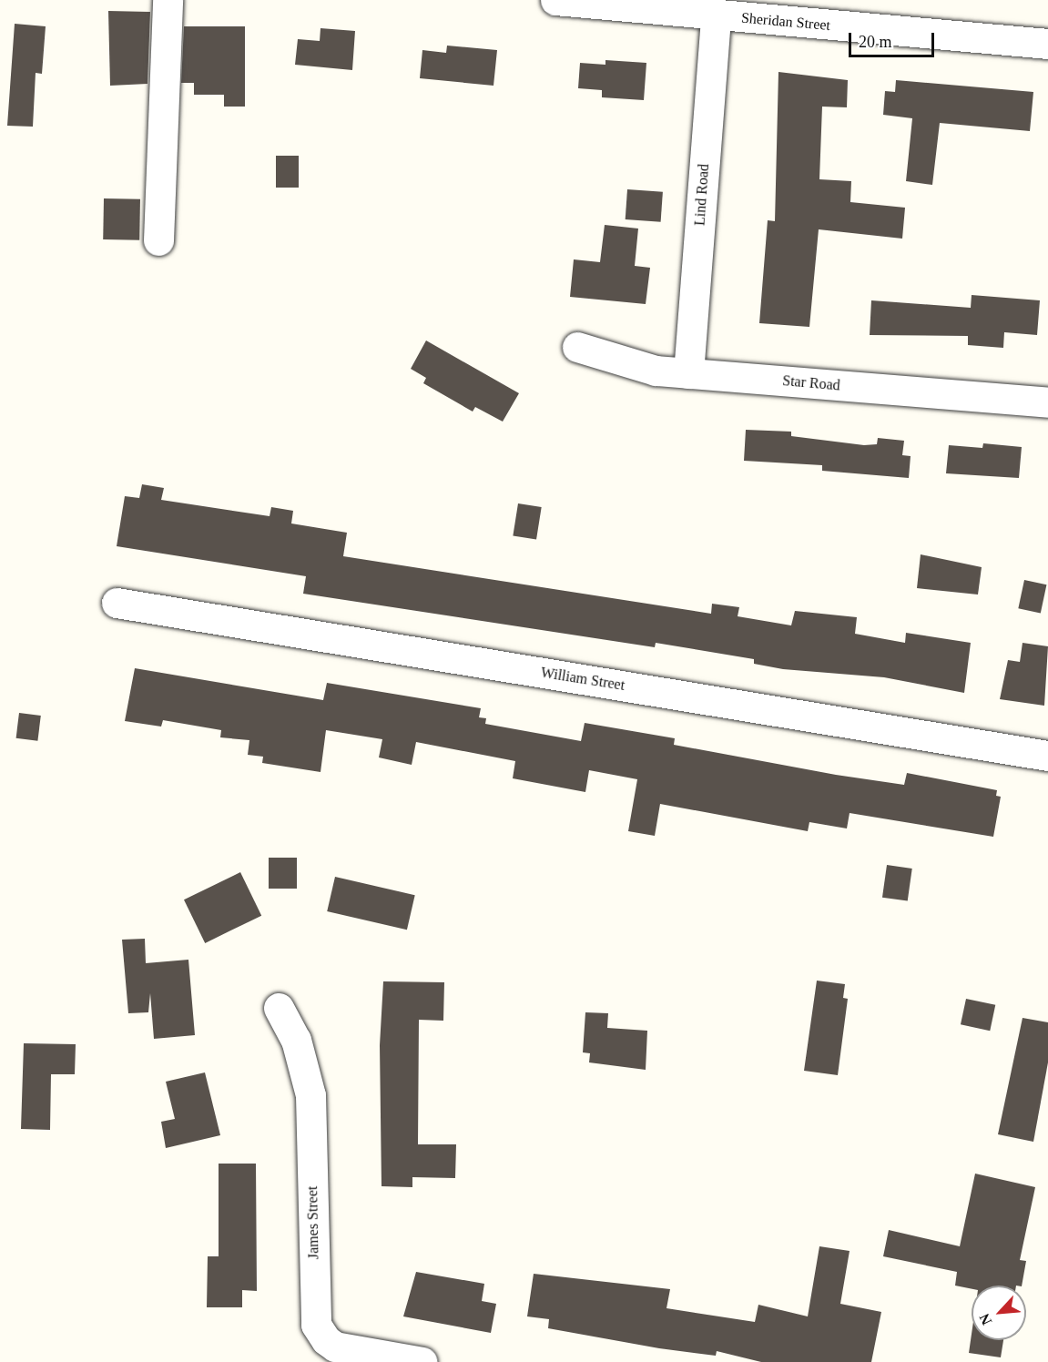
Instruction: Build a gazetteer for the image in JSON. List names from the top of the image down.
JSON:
{
  "streets": {
    "street": [
      "Sheridan Street",
      "Lind Road",
      "Star Road",
      "William Street",
      "James Street"
    ]
  },
  "crossings": [
    ["Sheridan Street", "Lind Road"],
    ["Lind Road", "Star Road"]
  ],
  "scale_bar": "20 m",
  "north": "bottom left"
}
